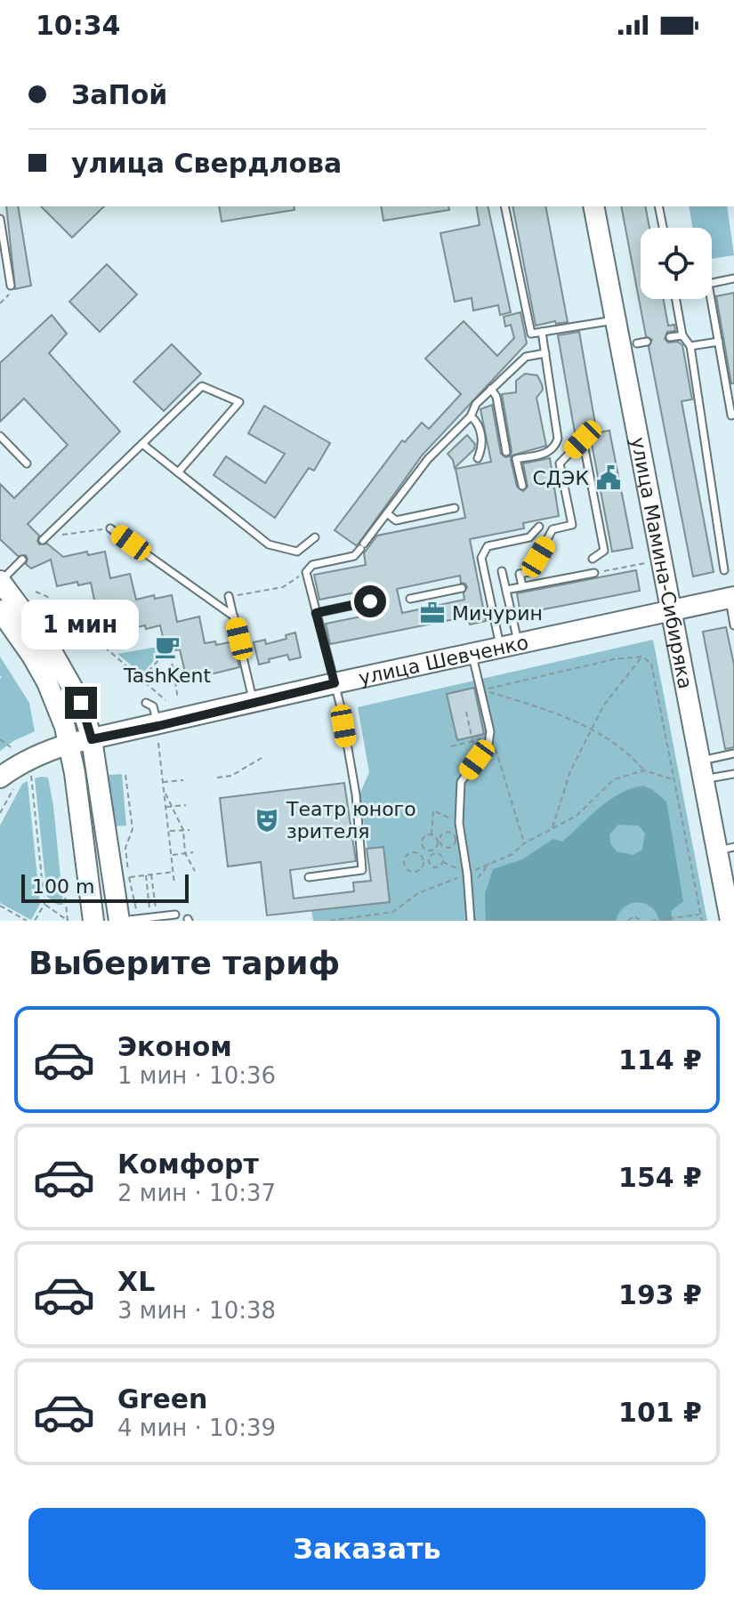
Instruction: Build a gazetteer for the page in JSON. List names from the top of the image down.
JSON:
{
  "streets": {
    "main road": ["улица Мамина-Сибиряка", "улица Шевченко"]
  },
  "crossings": [
    ["улица Мамина-Сибиряка", "улица Шевченко"]
  ],
  "places": {
    "public building": ["СДЭК"],
    "office": ["Мичурин"],
    "cafe": ["TashKent"],
    "theatre": ["Театр юного зрителя"]
  },
  "scale_bar": "100 m",
  "page": {
    "status": "10:34",
    "banner": ["ЗаПой", "улица Свердлова"],
    "bubble": "1 мин",
    "scale": "100 m",
    "heading": "Выберите тариф",
    "list": [
      {
        "name": "Эконом",
        "note": "1 мин · 10:36",
        "value": "114 ₽"
      },
      {
        "name": "Комфорт",
        "note": "2 мин · 10:37",
        "value": "154 ₽"
      },
      {
        "name": "XL",
        "note": "3 мин · 10:38",
        "value": "193 ₽"
      },
      {
        "name": "Green",
        "note": "4 мин · 10:39",
        "value": "101 ₽"
      }
    ],
    "buttons": "Заказать"
  }
}
